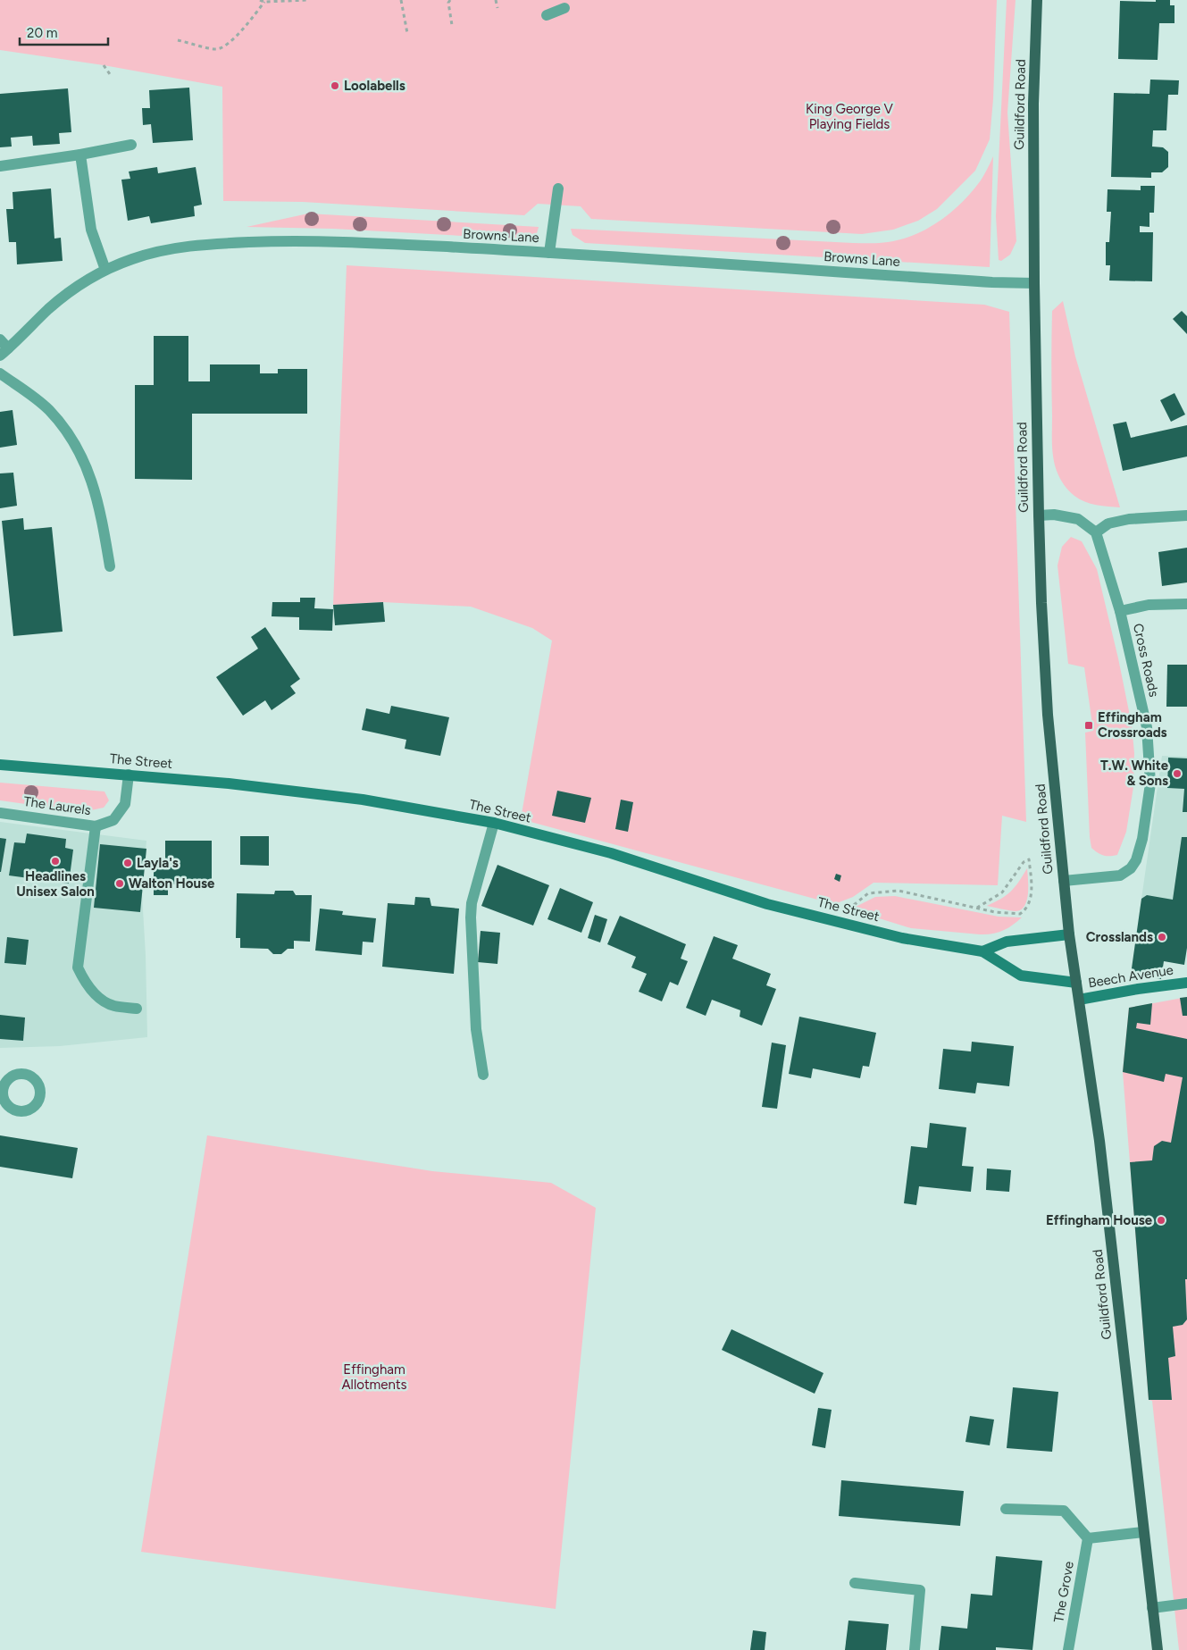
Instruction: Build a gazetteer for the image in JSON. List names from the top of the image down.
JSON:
{
  "streets": {
    "main road": ["Guildford Road"],
    "street": [
      "Browns Lane",
      "Cross Roads",
      "The Street",
      "The Laurels",
      "Beech Avenue",
      "The Grove"
    ]
  },
  "crossings": [
    ["Guildford Road", "Browns Lane"],
    ["Guildford Road", "Cross Roads"],
    ["Guildford Road", "The Street"],
    ["Guildford Road", "Beech Avenue"],
    ["The Street", "The Laurels"]
  ],
  "parks": ["King George V Playing Fields", "Effingham Allotments"],
  "places": {
    "other": [
      "Loolabells",
      "T.W. White & Sons",
      "Headlines Unisex Salon",
      "Layla's",
      "Walton House",
      "Crosslands",
      "Effingham House"
    ],
    "transit": ["Effingham Crossroads"]
  },
  "scale_bar": "20 m"
}
